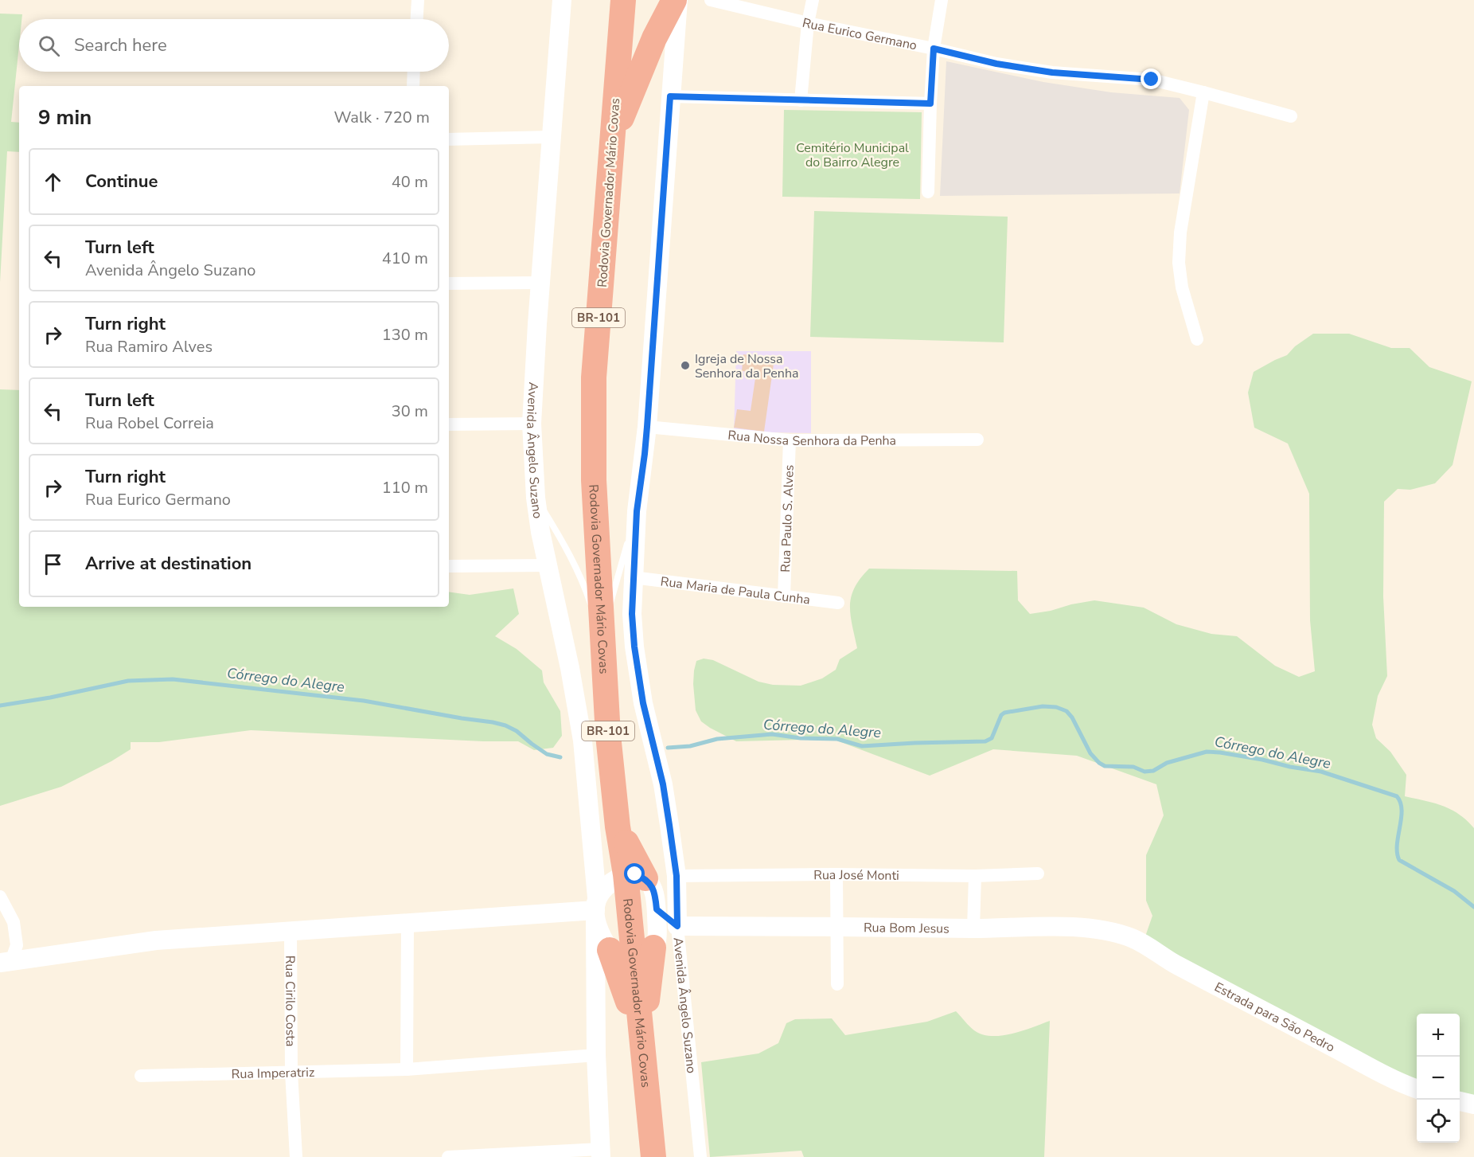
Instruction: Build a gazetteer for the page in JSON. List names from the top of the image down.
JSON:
{
  "streets": {
    "highway": ["Rodovia Governador Mário Covas", "BR-101"],
    "main road": ["Avenida Ângelo Suzano", "Rua Bom Jesus", "Estrada para São Pedro"],
    "street": [
      "Rua Eurico Germano",
      "Rua Nossa Senhora da Penha",
      "Rua Paulo S. Alves",
      "Rua Maria de Paula Cunha",
      "Rua José Monti",
      "Rua Cirilo Costa",
      "Rua Imperatriz"
    ]
  },
  "crossings": [
    ["Rodovia Governador Mário Covas", "Avenida Ângelo Suzano"],
    ["Rua Nossa Senhora da Penha", "Avenida Ângelo Suzano"],
    ["Rua Nossa Senhora da Penha", "Rua Paulo S. Alves"],
    ["Avenida Ângelo Suzano", "Rua Maria de Paula Cunha"],
    ["Avenida Ângelo Suzano", "Rua José Monti"],
    ["Avenida Ângelo Suzano", "Rua Bom Jesus"],
    ["Avenida Ângelo Suzano", "Rua Imperatriz"],
    ["Rua Paulo S. Alves", "Rua Maria de Paula Cunha"],
    ["Rua Bom Jesus", "Estrada para São Pedro"],
    ["Rua Cirilo Costa", "Rua Imperatriz"]
  ],
  "water": ["Córrego do Alegre"],
  "parks": ["Cemitério Municipal do Bairro Alegre"],
  "places": ["Igreja de Nossa Senhora da Penha"],
  "page": {
    "search": "Search here",
    "heading": ["9 min", "Walk · 720 m"],
    "list": [
      ["Continue", "40 m"],
      ["Turn left", "Avenida Ângelo Suzano", "410 m"],
      ["Turn right", "Rua Ramiro Alves", "130 m"],
      ["Turn left", "Rua Robel Correia", "30 m"],
      ["Turn right", "Rua Eurico Germano", "110 m"],
      "Arrive at destination"
    ],
    "map_buttons": ["+", "−"]
  }
}
